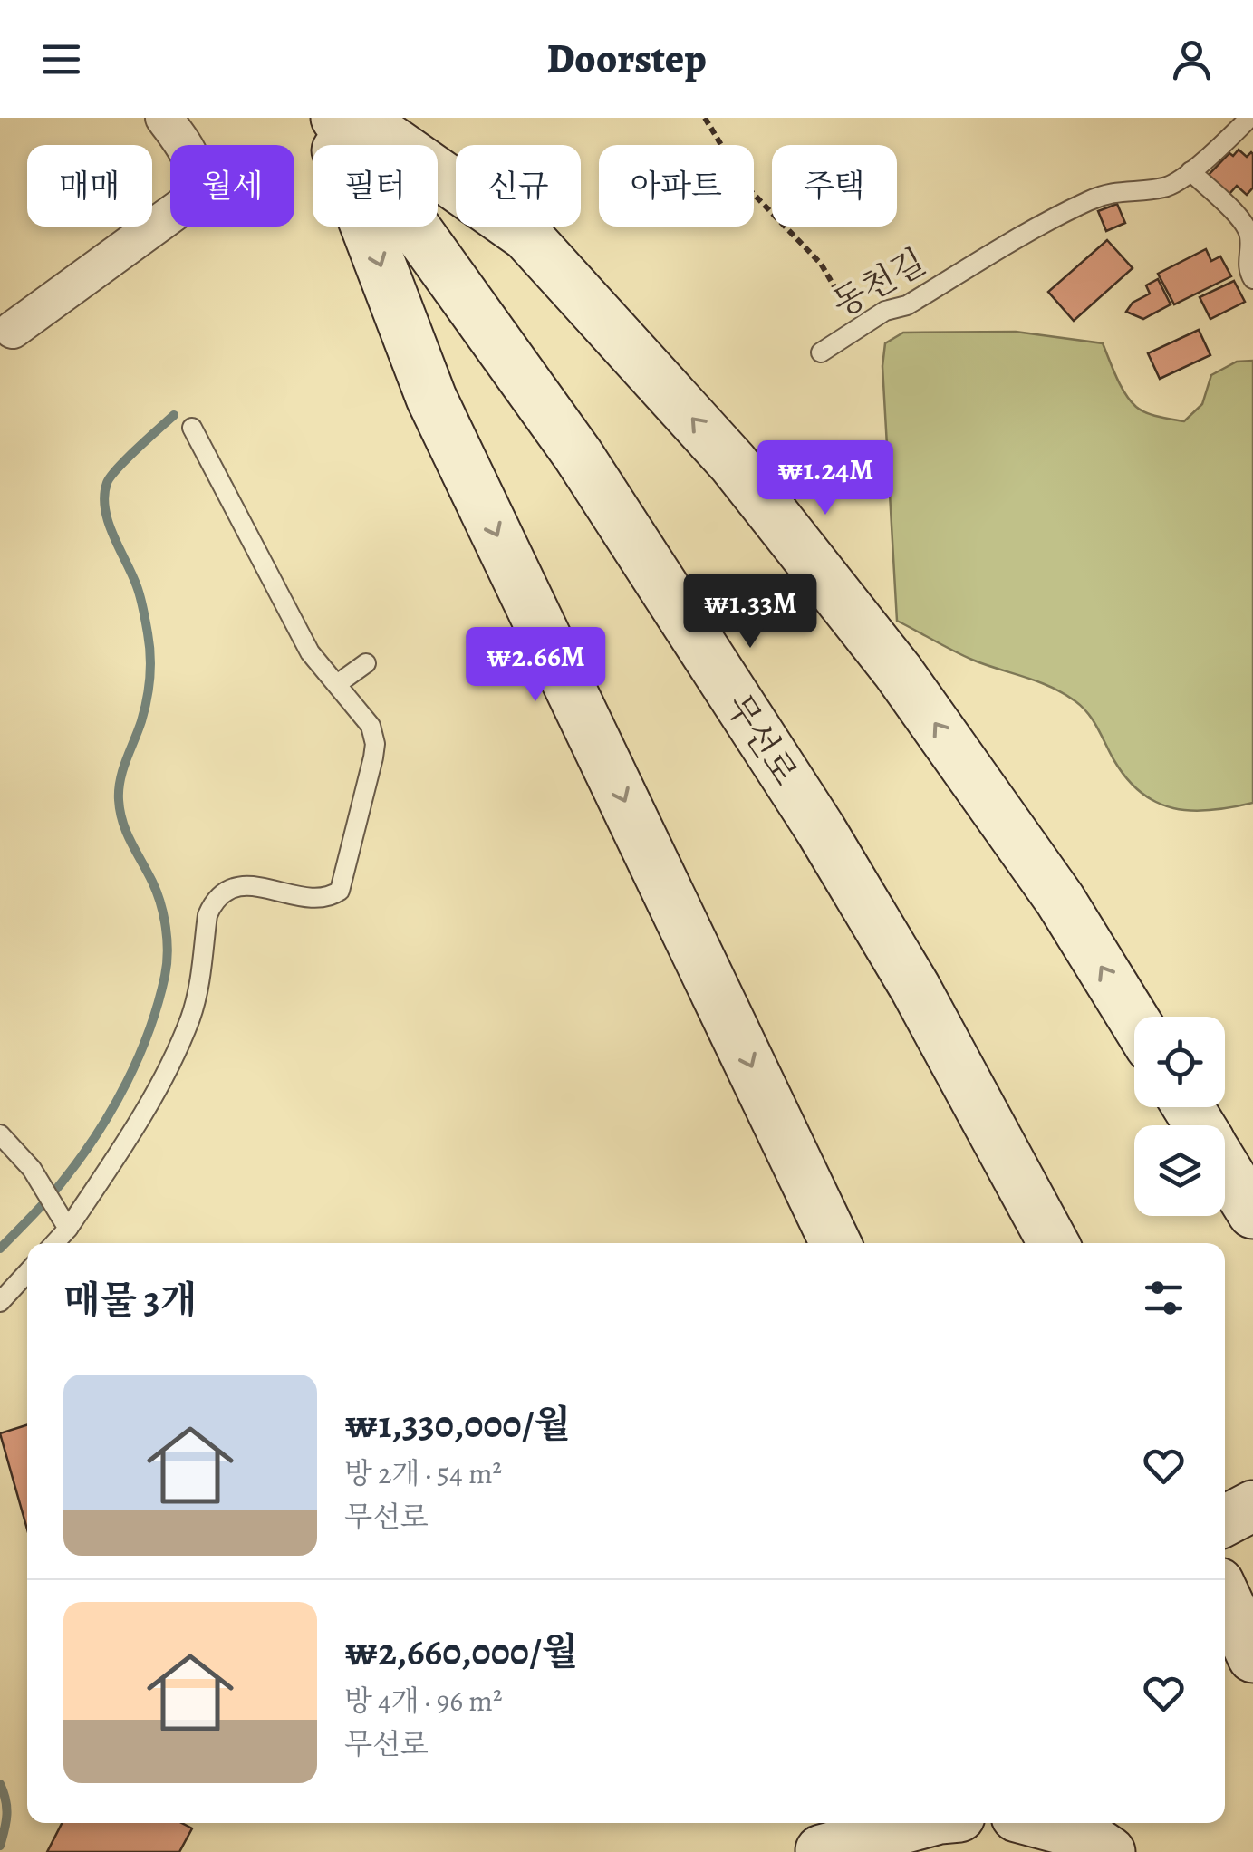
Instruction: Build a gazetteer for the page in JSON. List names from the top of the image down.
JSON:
{
  "streets": {
    "street": ["무선로"],
    "lane": ["동천길"]
  },
  "page": {
    "header": "Doorstep",
    "chip": [
      "매매",
      "월세",
      "필터",
      "신규",
      "아파트",
      "주택"
    ],
    "price": ["₩1.24M", "₩1.33M", "₩2.66M"],
    "heading": "매물 3개",
    "list": [
      {
        "name": "₩1,330,000/월",
        "note": "방 2개 · 54 m² · 무선로"
      },
      {
        "name": "₩2,660,000/월",
        "note": "방 4개 · 96 m² · 무선로"
      }
    ]
  }
}
